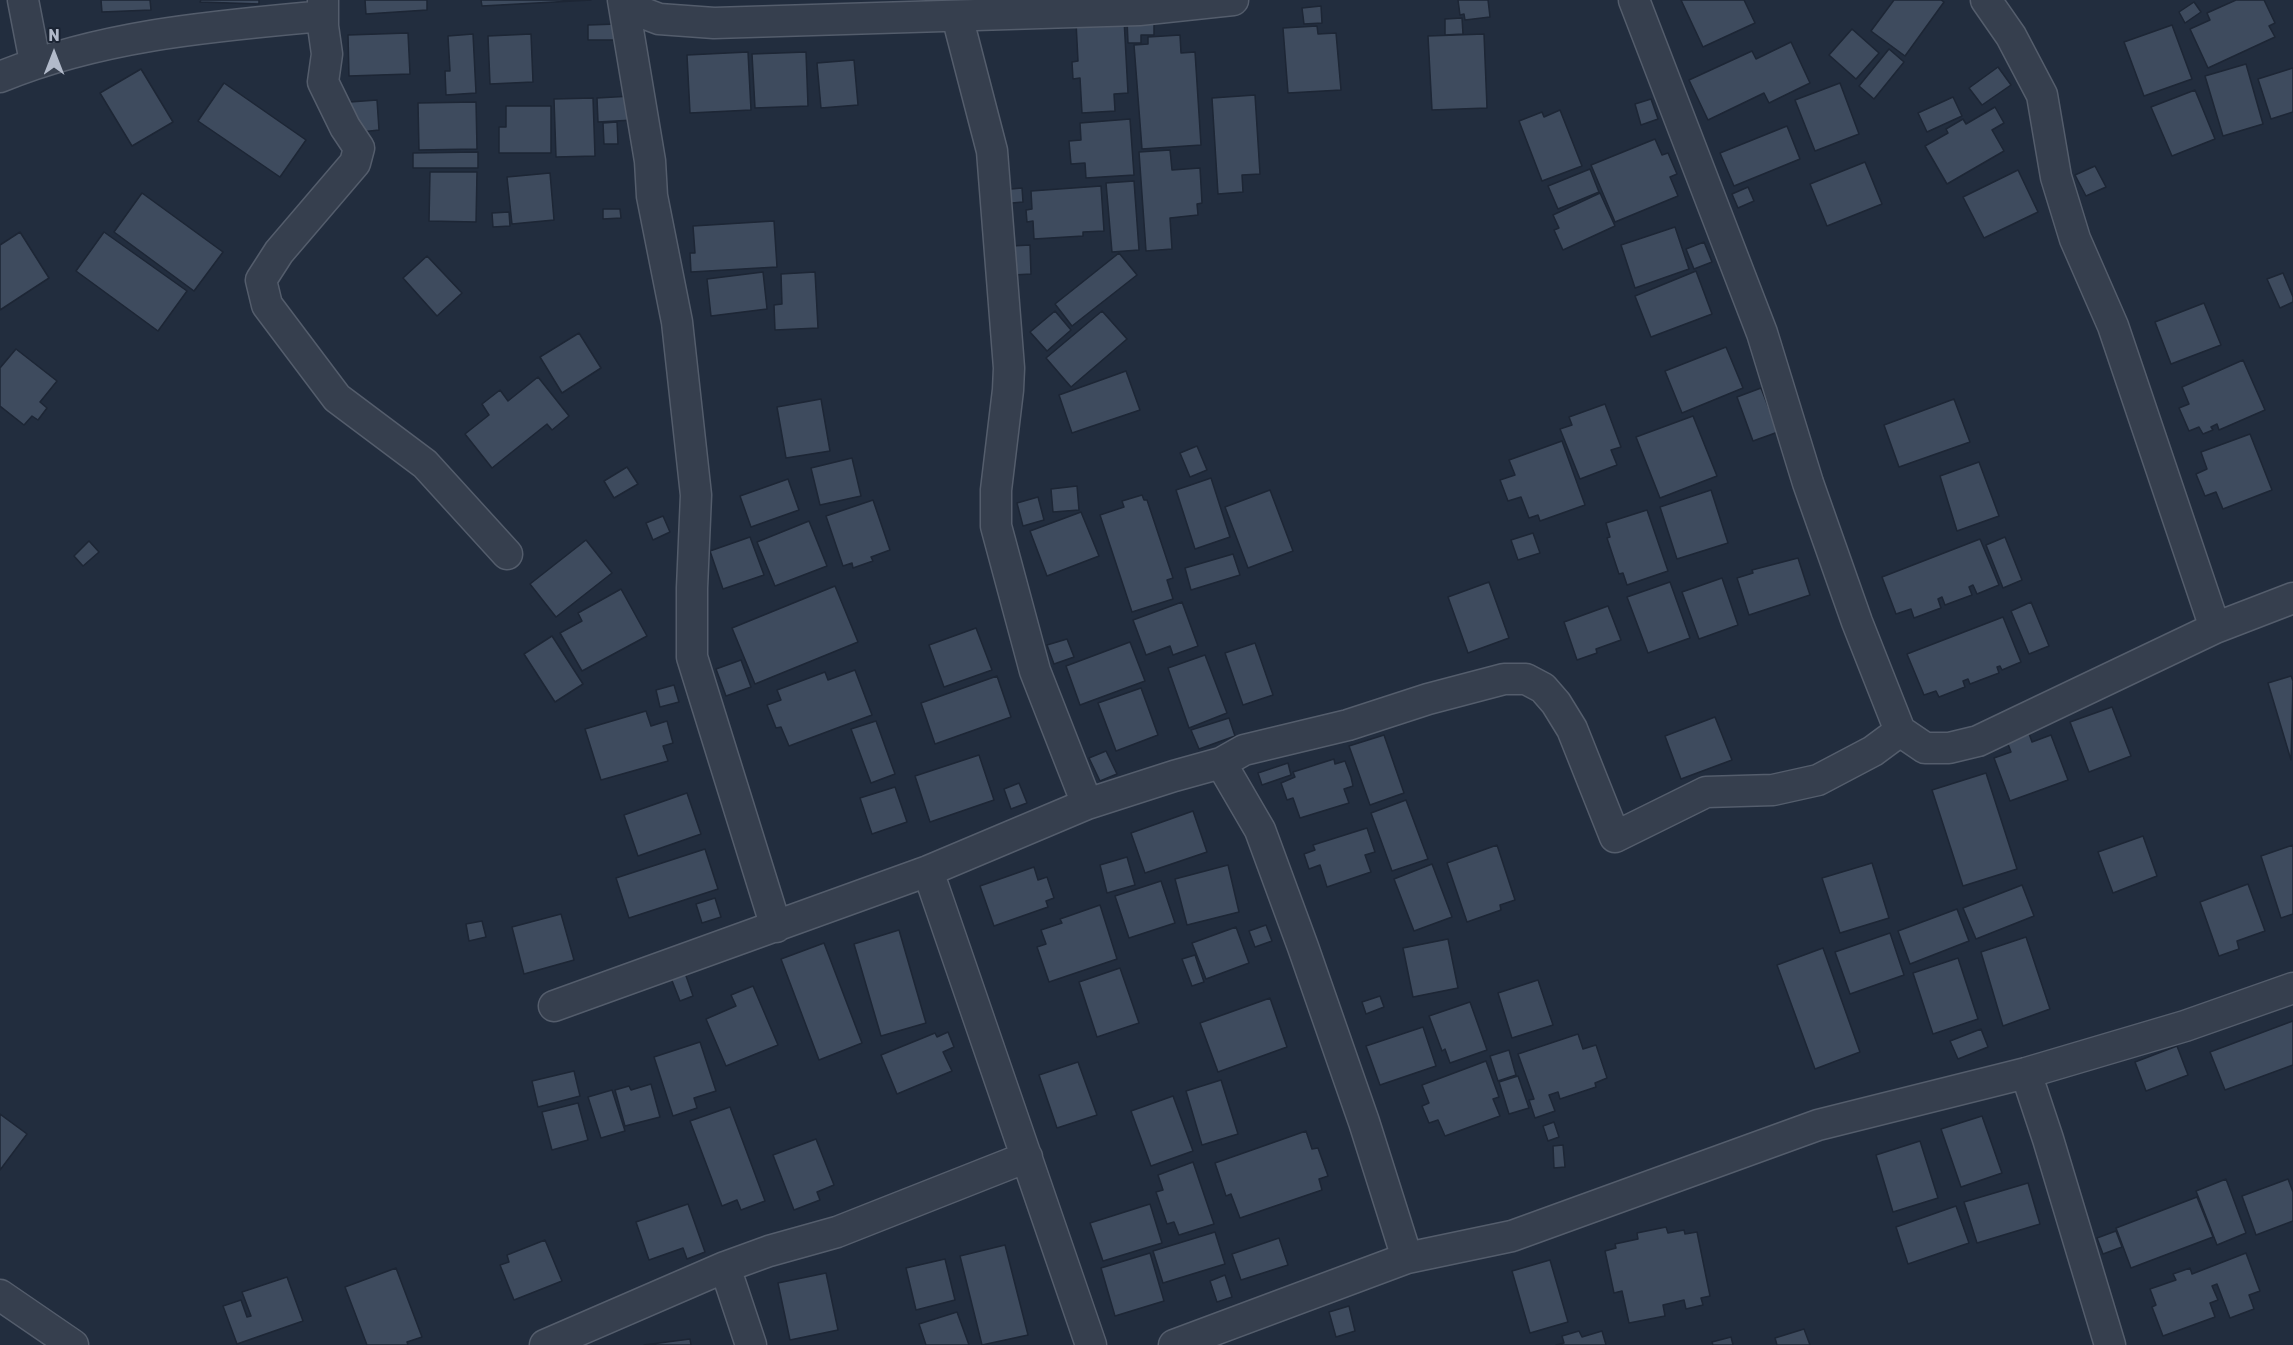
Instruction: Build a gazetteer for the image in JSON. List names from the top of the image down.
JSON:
{
  "north": "top"
}
